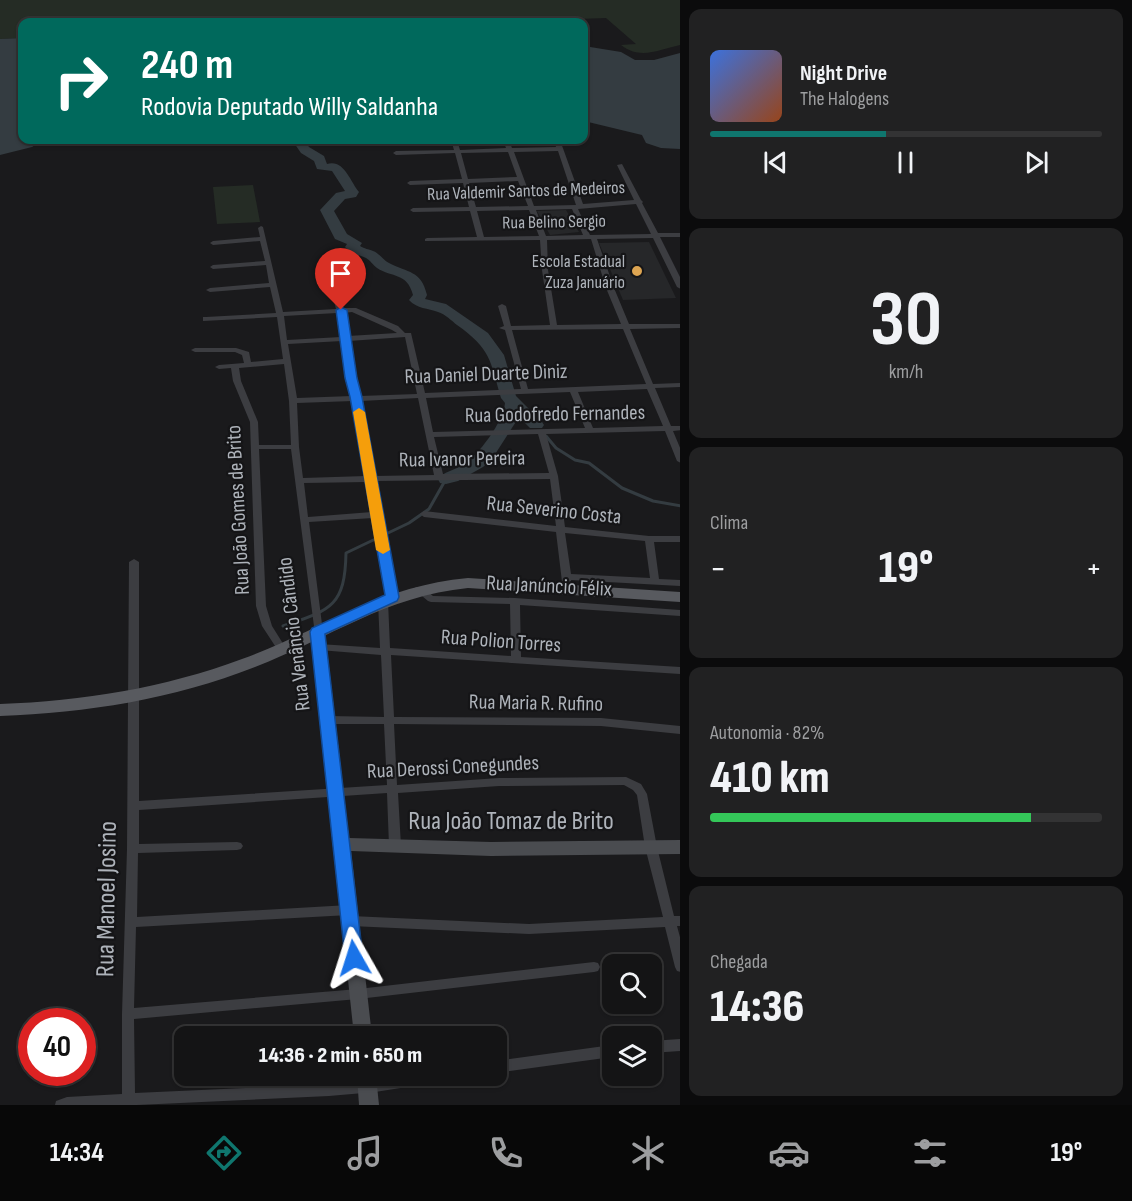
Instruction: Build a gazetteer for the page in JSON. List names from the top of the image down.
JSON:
{
  "streets": {
    "street": [
      "Rua Valdemir Santos de Medeiros",
      "Rua Belino Sergio",
      "Rua Daniel Duarte Diniz",
      "Rua Godofredo Fernandes",
      "Rua Ivanor Pereira",
      "Rua João Gomes de Brito",
      "Rua Severino Costa",
      "Rua Janúncio Félix",
      "Rua Venâncio Cândido",
      "Rua Polion Torres",
      "Rua Maria R. Rufino",
      "Rua Derossi Conegundes",
      "Rua João Tomaz de Brito",
      "Rua Manoel Josino"
    ]
  },
  "crossings": [
    ["Rua Daniel Duarte Diniz", "Rua Venâncio Cândido"],
    ["Rua Ivanor Pereira", "Rua Venâncio Cândido"],
    ["Rua Venâncio Cândido", "Rua Polion Torres"],
    ["Rua Venâncio Cândido", "Rua Maria R. Rufino"],
    ["Rua Venâncio Cândido", "Rua Derossi Conegundes"],
    ["Rua Venâncio Cândido", "Rua João Tomaz de Brito"],
    ["Rua Derossi Conegundes", "Rua João Tomaz de Brito"],
    ["Rua Derossi Conegundes", "Rua Manoel Josino"]
  ],
  "places": ["Escola Estadual Zuza Januário"],
  "page": {
    "turn": ["240 m", "Rodovia Deputado Willy Saldanha"],
    "song": ["Night Drive", "The Halogens"],
    "tile": [
      ["30", "km/h"],
      "Clima",
      ["Autonomia · 82%", "410 km"],
      ["Chegada", "14:36"]
    ],
    "heat": ["−", "19°", "+"],
    "limit": "40",
    "trip": "14:36 · 2 min · 650 m",
    "tabs": ["14:34", "19°"]
  }
}
